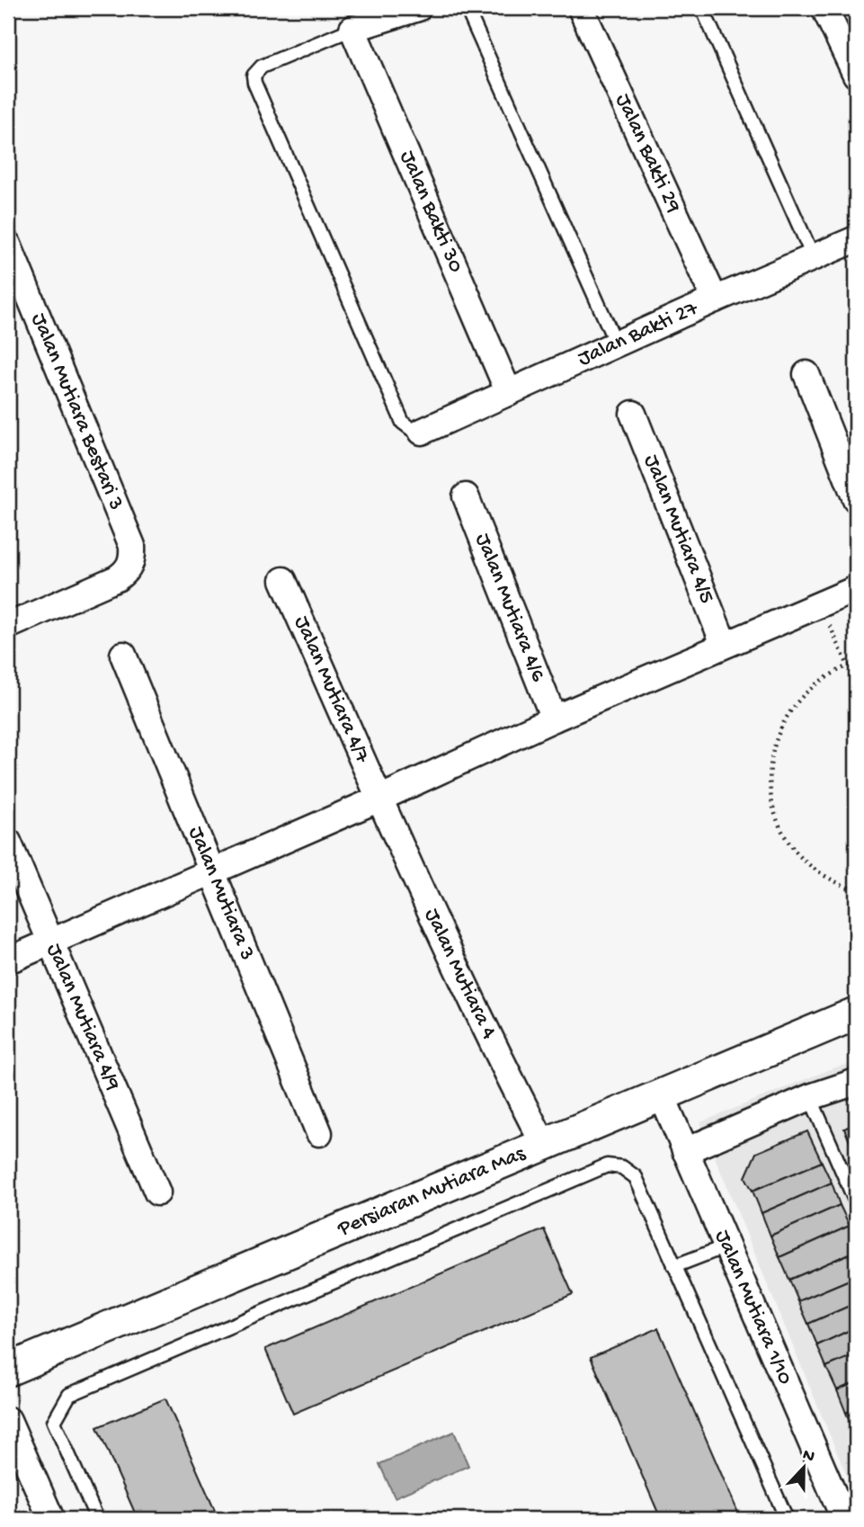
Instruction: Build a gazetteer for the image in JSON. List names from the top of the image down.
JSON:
{
  "streets": {
    "street": [
      "Jalan Bakti 29",
      "Jalan Bakti 30",
      "Jalan Bakti 27",
      "Jalan Mutiara Bestari 3",
      "Jalan Mutiara 4/5",
      "Jalan Mutiara 4/6",
      "Jalan Mutiara 4/7",
      "Jalan Mutiara 3",
      "Jalan Mutiara 4",
      "Jalan Mutiara 4/9",
      "Persiaran Mutiara Mas",
      "Jalan Mutiara 1/10"
    ]
  },
  "crossings": [
    ["Jalan Bakti 29", "Jalan Bakti 27"],
    ["Jalan Bakti 30", "Jalan Bakti 27"],
    ["Jalan Mutiara 4/7", "Jalan Mutiara 4"],
    ["Jalan Mutiara 4", "Persiaran Mutiara Mas"],
    ["Persiaran Mutiara Mas", "Jalan Mutiara 1/10"]
  ],
  "north": "top"
}
